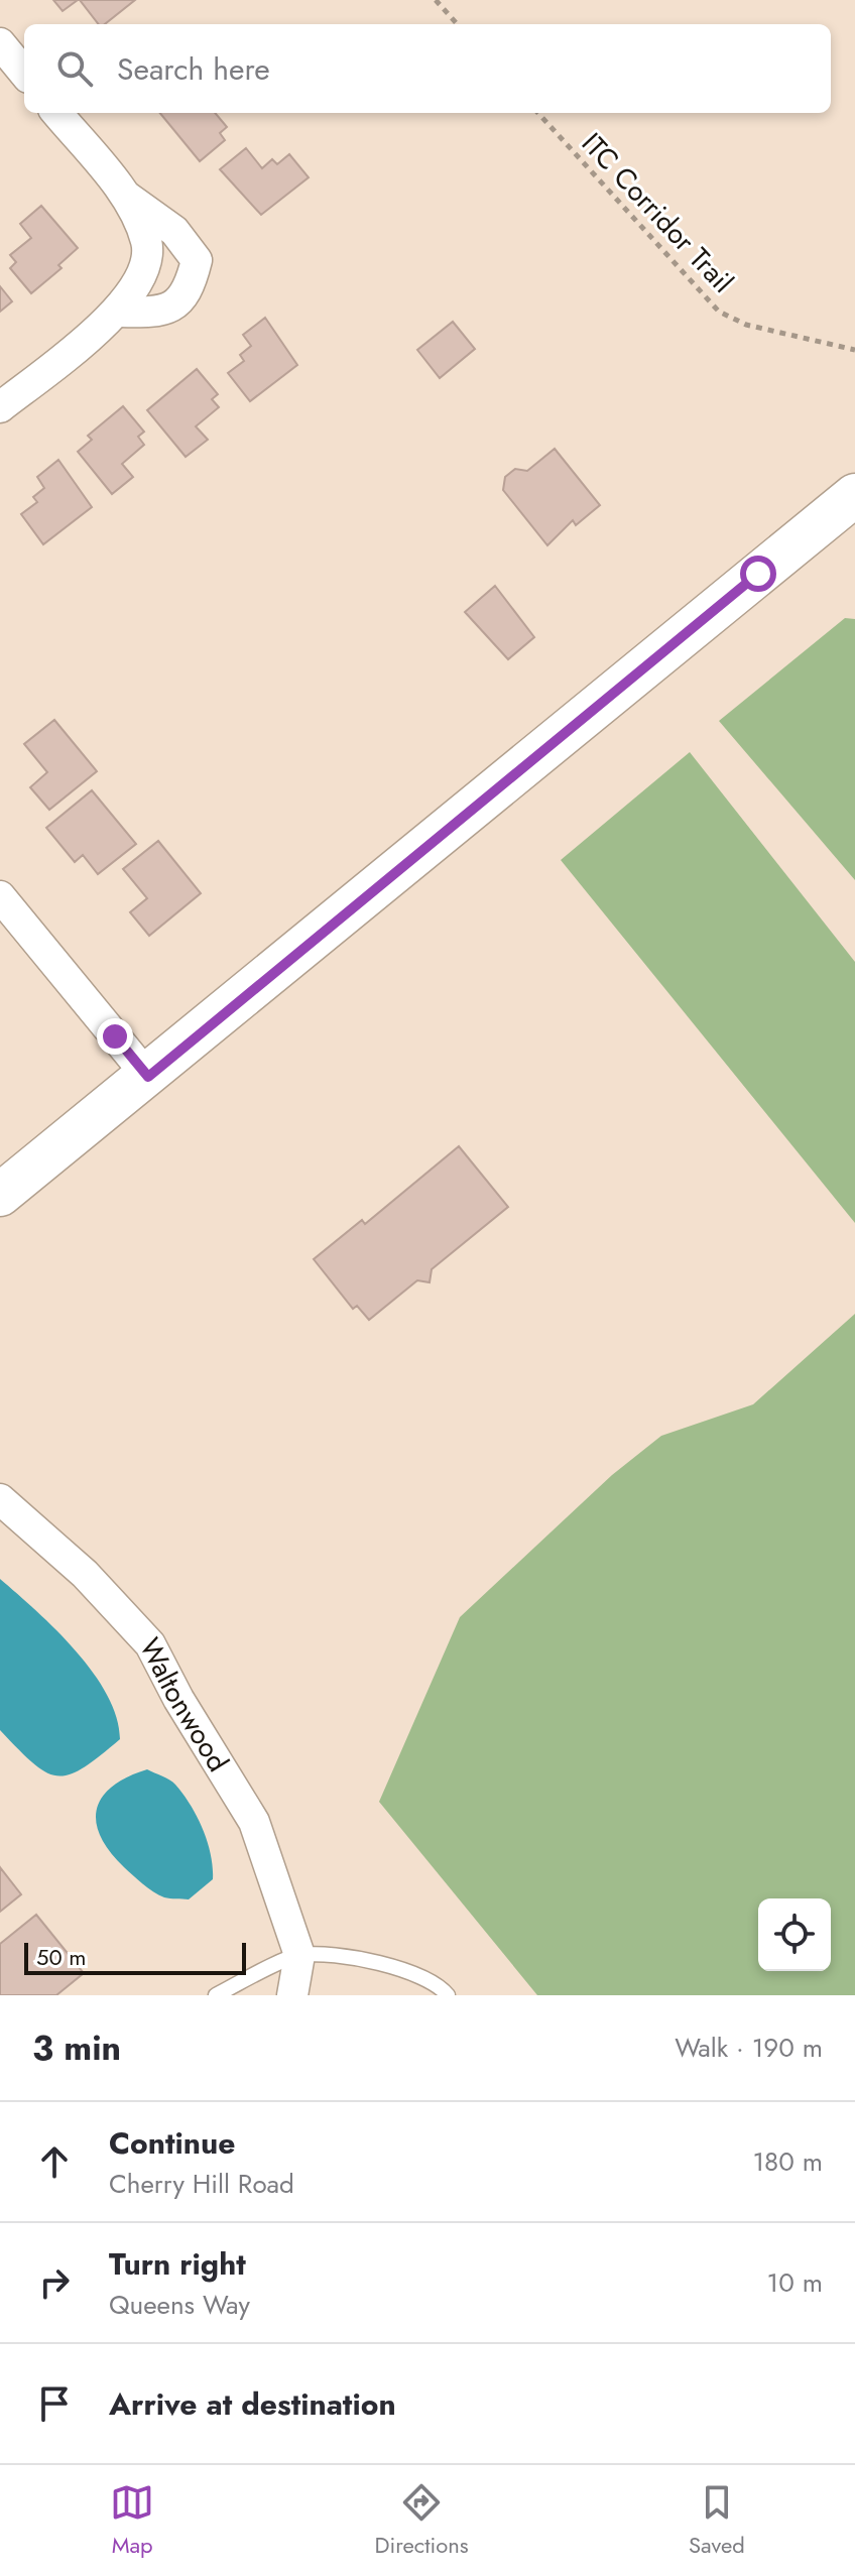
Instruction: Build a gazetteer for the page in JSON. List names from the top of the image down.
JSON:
{
  "streets": {
    "street": ["Waltonwood"],
    "path": ["ITC Corridor Trail"]
  },
  "scale_bar": "50 m",
  "page": {
    "search": "Search here",
    "scale": "50 m",
    "heading": ["3 min", "Walk · 190 m"],
    "list": [
      ["Continue", "Cherry Hill Road", "180 m"],
      ["Turn right", "Queens Way", "10 m"],
      "Arrive at destination"
    ],
    "nav": ["Map", "Directions", "Saved"]
  }
}
